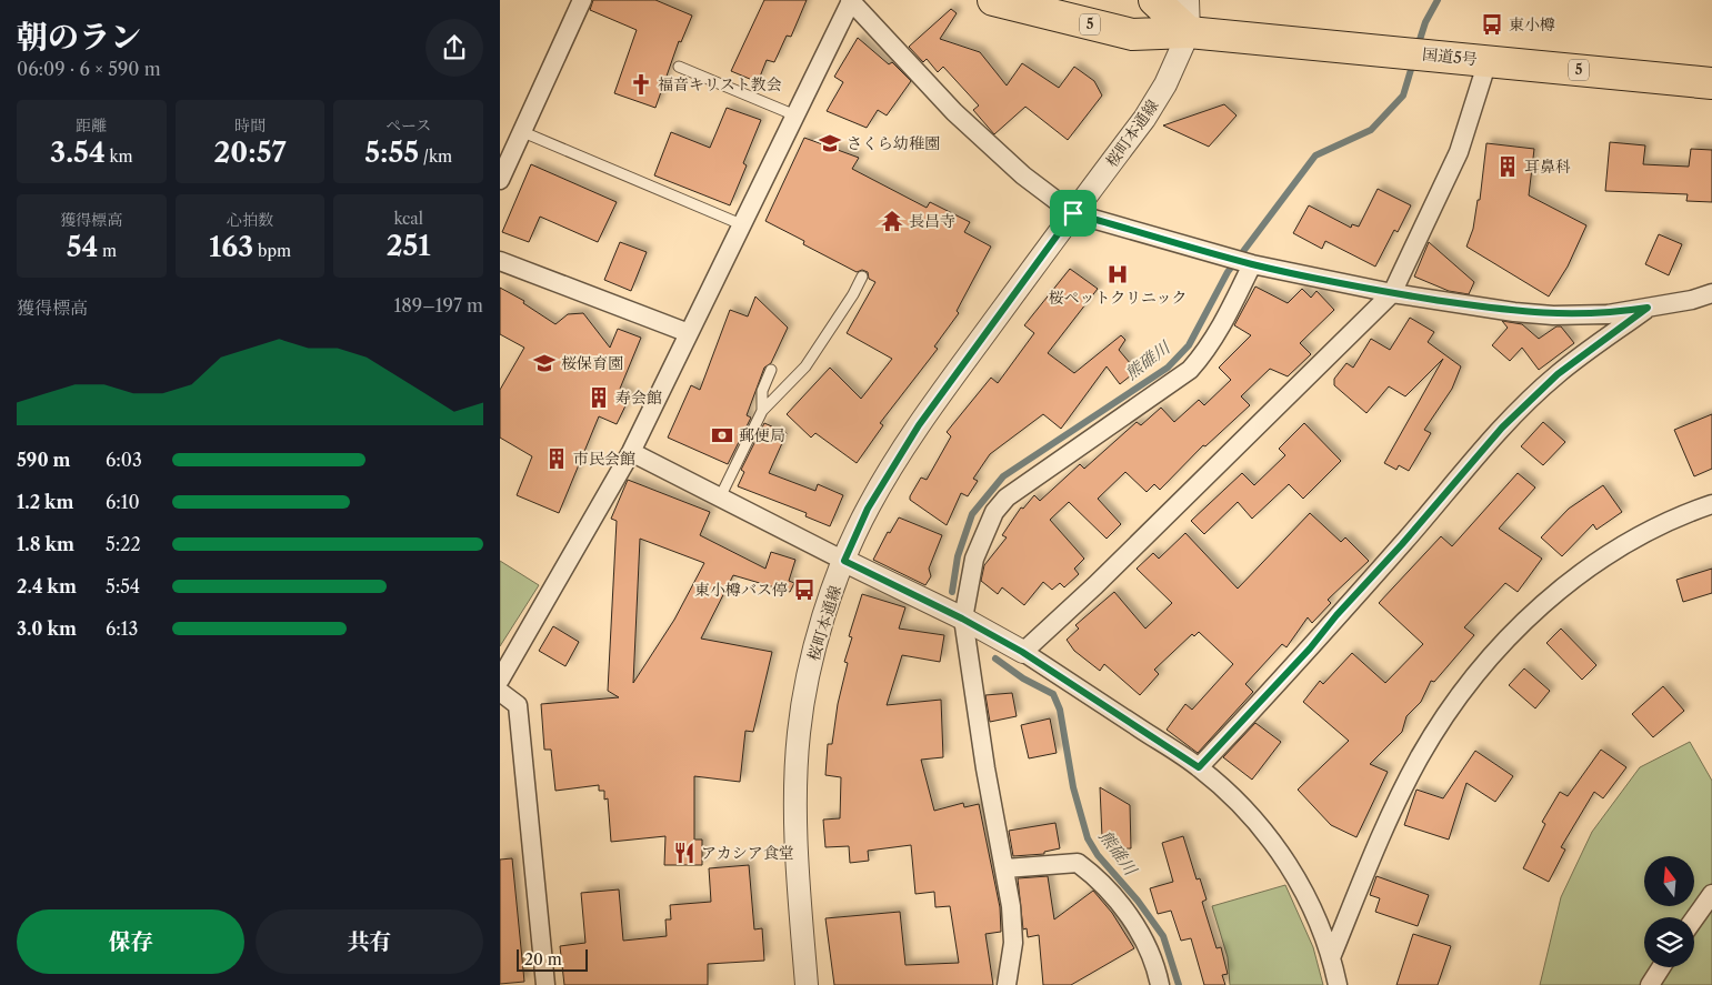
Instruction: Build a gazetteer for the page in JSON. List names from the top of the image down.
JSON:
{
  "streets": {
    "highway": ["5", "国道5号"],
    "street": ["桜町本通線"]
  },
  "crossings": [
    ["国道5号", "桜町本通線"]
  ],
  "water": ["熊碓川"],
  "places": {
    "bus stop": ["東小樽", "東小樽バス停"],
    "church": ["福音キリスト教会"],
    "school or university": ["さくら幼稚園", "桜保育園"],
    "building": ["耳鼻科", "寿会館", "市民会館"],
    "temple": ["長昌寺"],
    "hospital": ["桜ペットクリニック"],
    "bank": ["郵便局"],
    "restaurant": ["アカシア食堂"]
  },
  "scale_bar": "20 m",
  "north": "top",
  "page": {
    "heading": ["朝のラン", "06:09 · 6 × 590 m"],
    "stats": [
      ["距離", "3.54 km"],
      ["時間", "20:57"],
      ["ペース", "5:55 /km"],
      ["獲得標高", "54 m"],
      ["心拍数", "163 bpm"],
      ["kcal", "251"]
    ],
    "chart": ["獲得標高", "189–197 m"],
    "list": [
      {
        "name": "590 m",
        "note": "6:03"
      },
      {
        "name": "1.2 km",
        "note": "6:10"
      },
      {
        "name": "1.8 km",
        "note": "5:22"
      },
      {
        "name": "2.4 km",
        "note": "5:54"
      },
      {
        "name": "3.0 km",
        "note": "6:13"
      }
    ],
    "buttons": ["保存", "共有"],
    "scale": "20 m"
  }
}
